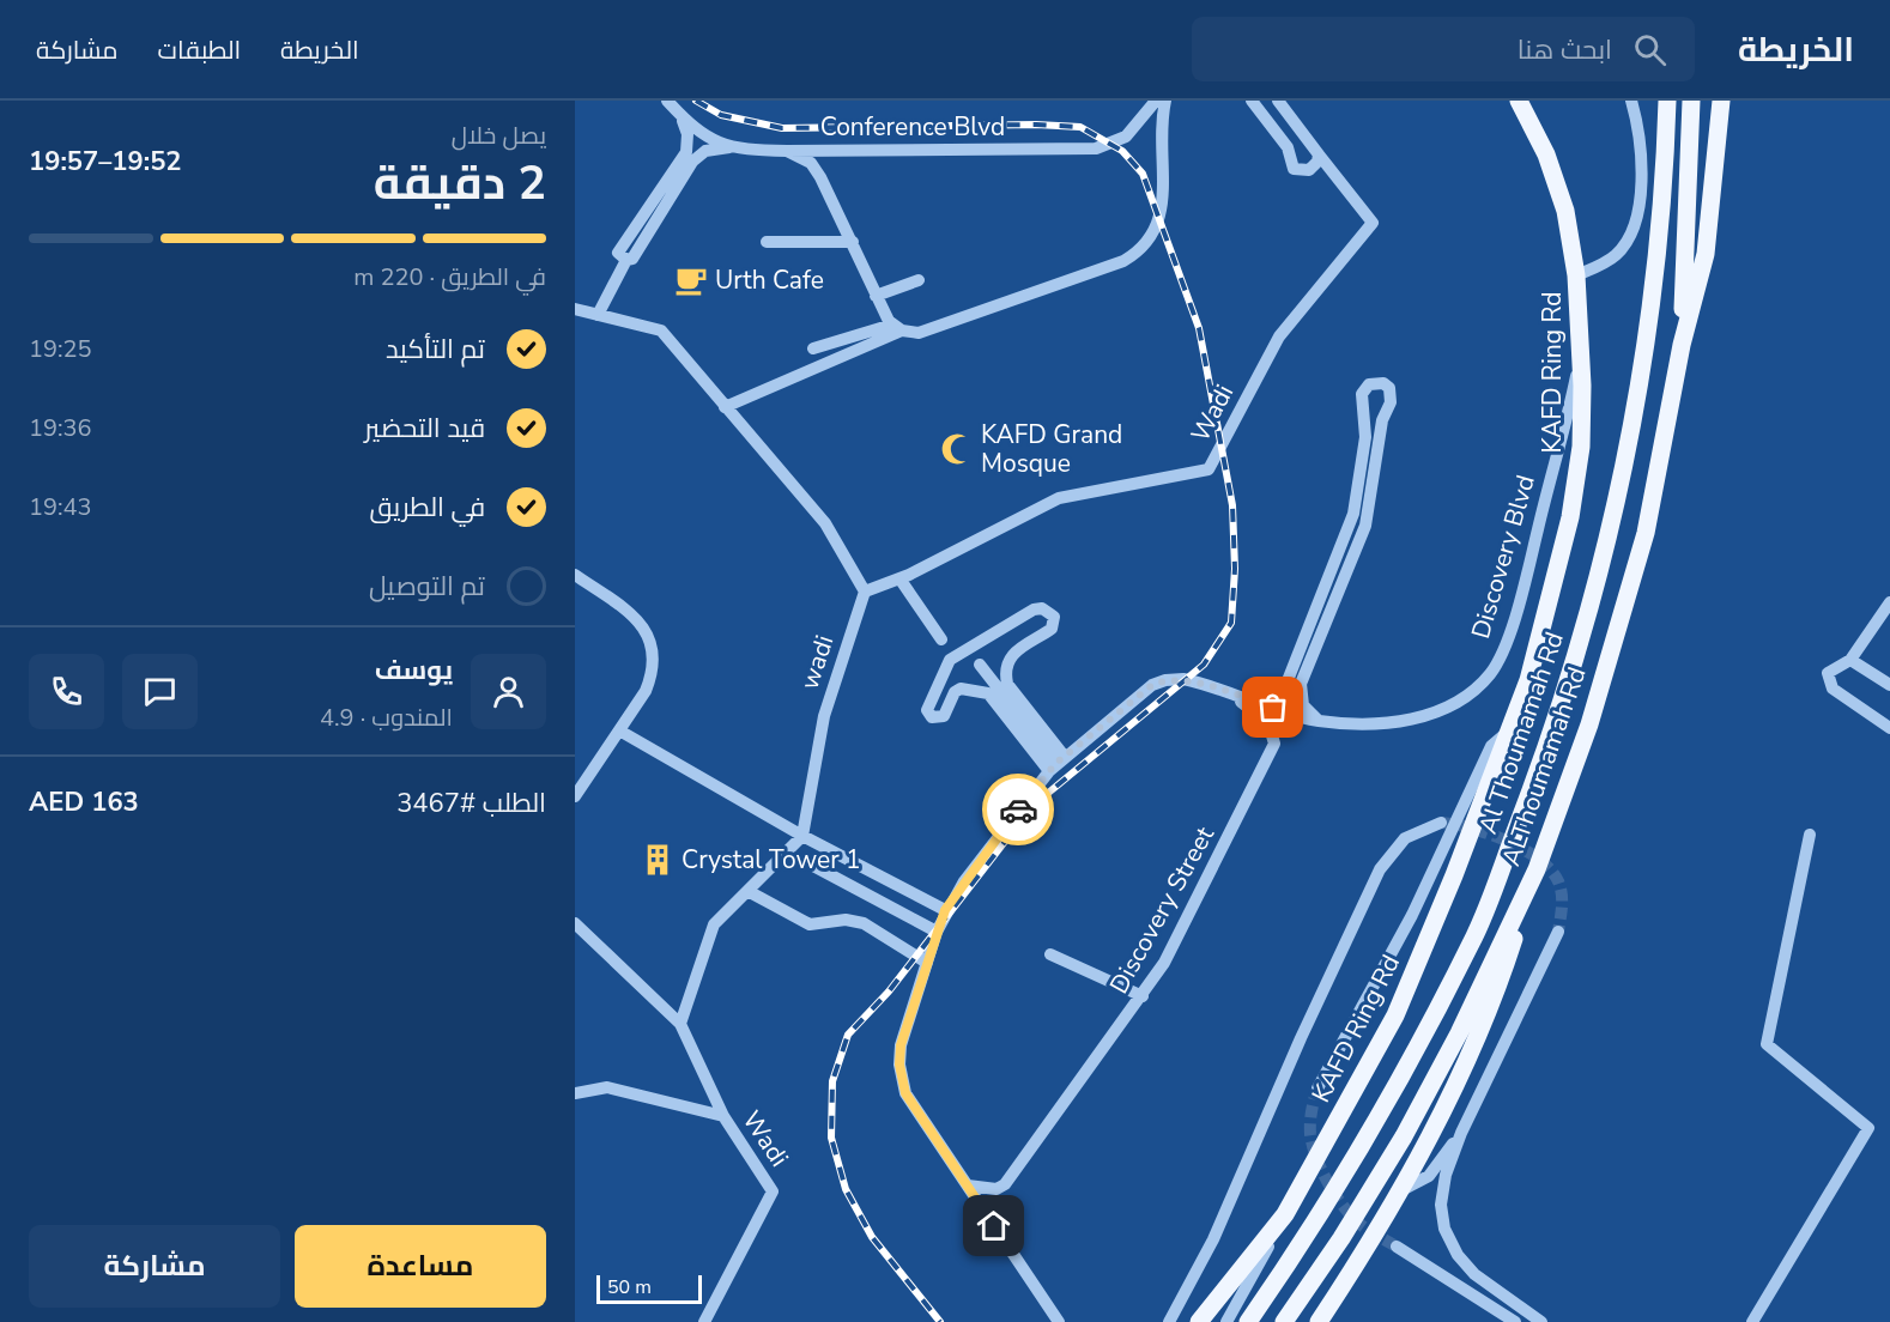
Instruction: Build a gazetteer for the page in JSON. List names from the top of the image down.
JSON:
{
  "streets": {
    "main road": ["KAFD Ring Rd", "Al Thoumamah Rd", "ALThoumamah Rd"],
    "street": [
      "Conference Blvd",
      "Wadi",
      "Discovery Blvd",
      "wadi",
      "Discovery Street"
    ]
  },
  "crossings": [
    ["KAFD Ring Rd", "Discovery Blvd"],
    ["Wadi", "wadi"],
    ["Discovery Blvd", "Discovery Street"]
  ],
  "places": {
    "cafe": ["Urth Cafe"],
    "mosque": ["KAFD Grand Mosque"],
    "building": ["Crystal Tower 1"]
  },
  "scale_bar": "50 m",
  "page": {
    "header": "الخريطة",
    "search": "ابحث هنا",
    "nav": ["الخريطة", "الطبقات", "مشاركة"],
    "heading": ["2 دقيقة", "يصل خلال", "19:52–19:57"],
    "panel": [
      "يوسف",
      "المندوب · 4.9",
      "الطلب #3467",
      "AED 163"
    ],
    "bar": "في الطريق · 220 m",
    "list": [
      ["تم التأكيد", "19:25"],
      ["قيد التحضير", "19:36"],
      ["في الطريق", "19:43"],
      "تم التوصيل"
    ],
    "buttons": ["مساعدة", "مشاركة"],
    "scale": "50 m"
  }
}
